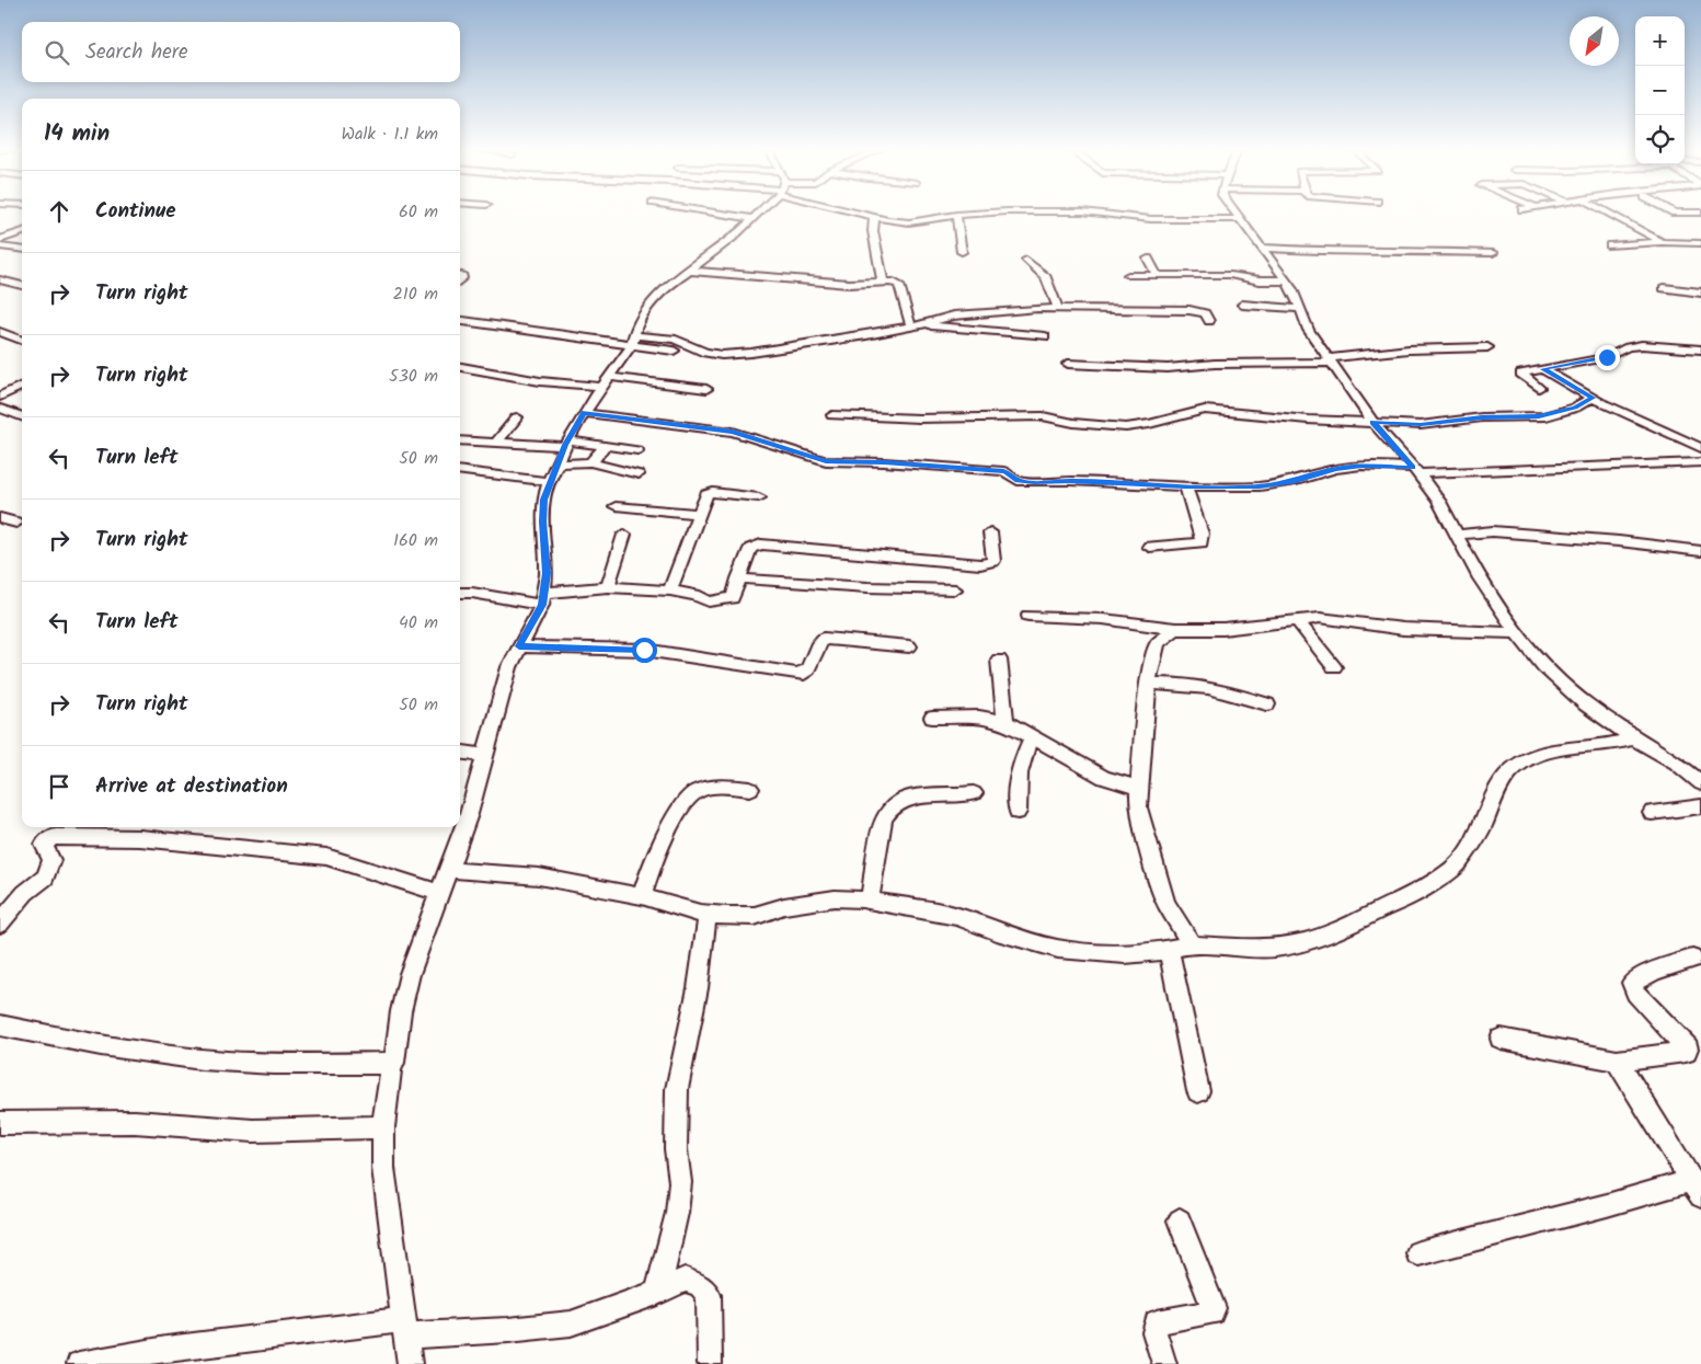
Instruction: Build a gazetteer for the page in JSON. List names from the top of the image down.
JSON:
{
  "north": "bottom left",
  "page": {
    "map_buttons": ["+", "−"],
    "search": "Search here",
    "heading": ["14 min", "Walk · 1.1 km"],
    "list": [
      ["Continue", "60 m"],
      ["Turn right", "210 m"],
      ["Turn right", "530 m"],
      ["Turn left", "50 m"],
      ["Turn right", "160 m"],
      ["Turn left", "40 m"],
      ["Turn right", "50 m"],
      "Arrive at destination"
    ]
  }
}
